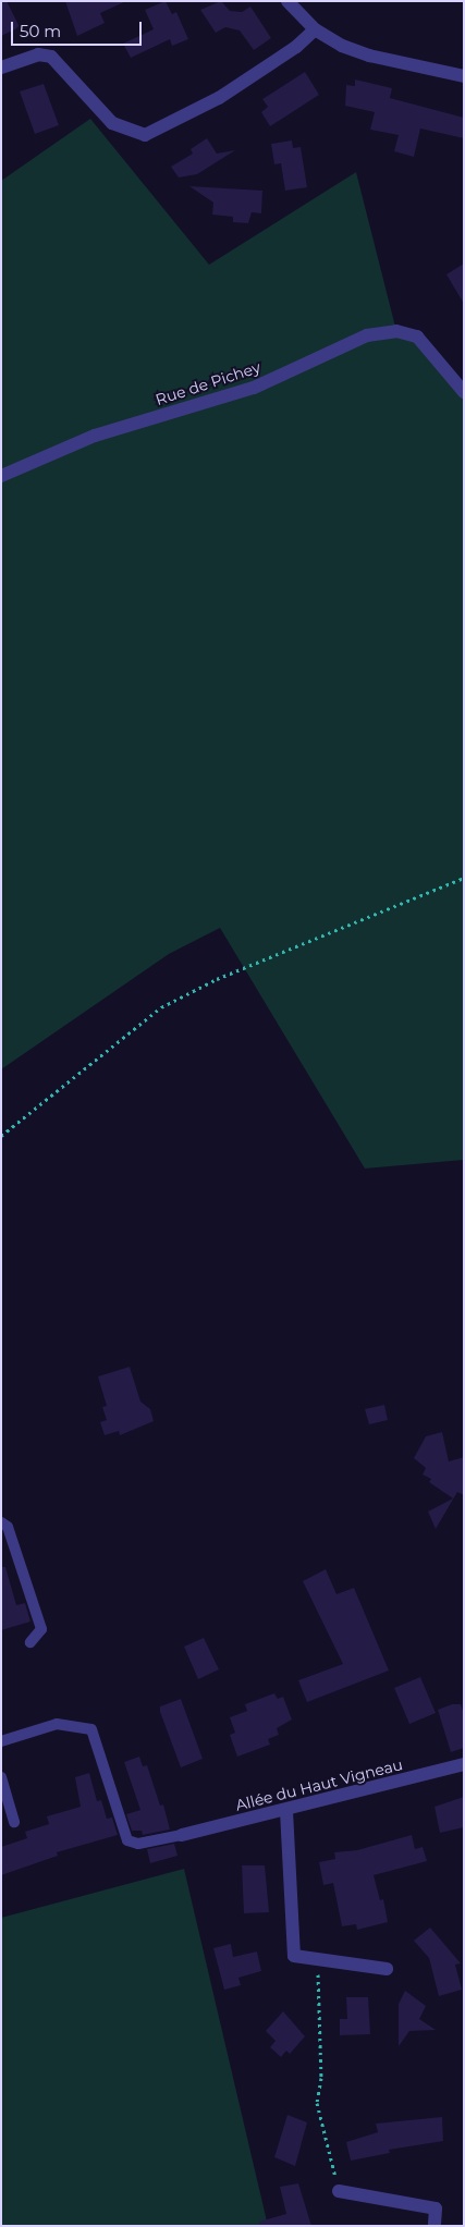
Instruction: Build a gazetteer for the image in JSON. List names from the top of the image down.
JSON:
{
  "streets": {
    "street": ["Rue de Pichey", "Allée du Haut Vigneau"]
  },
  "scale_bar": "50 m"
}
